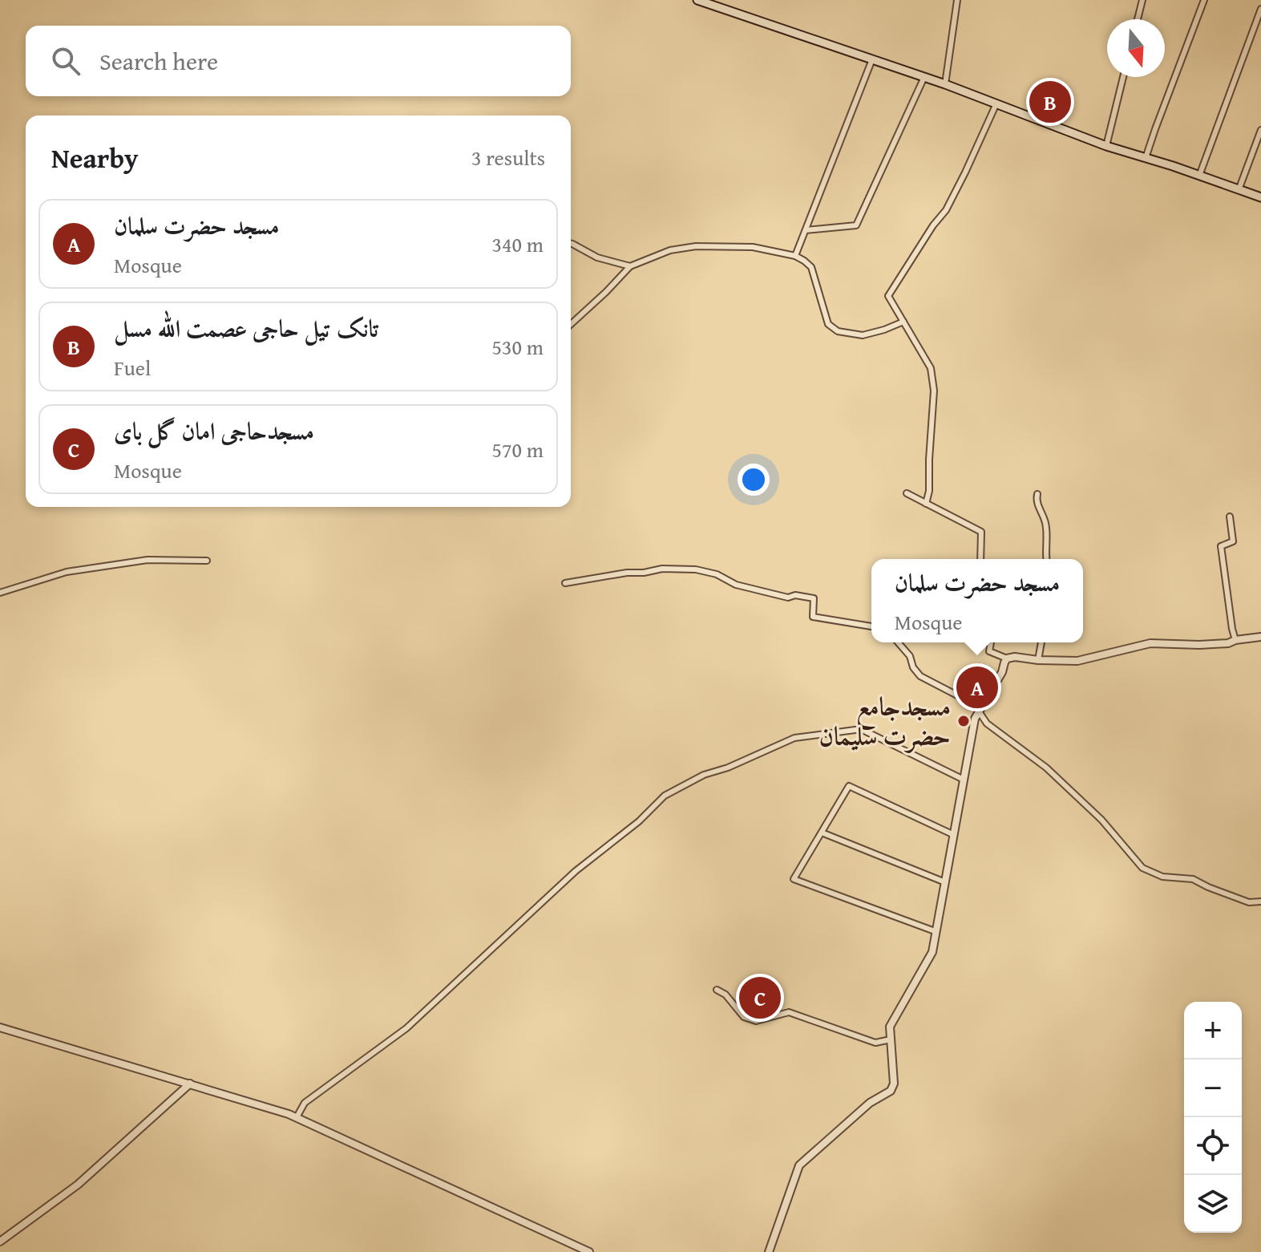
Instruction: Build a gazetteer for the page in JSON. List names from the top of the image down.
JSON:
{
  "places": ["مسجدجامع حضرت سلیمان"],
  "north": "bottom",
  "page": {
    "search": "Search here",
    "pins": ["B", "A", "C"],
    "heading": ["Nearby", "3 results"],
    "list": [
      {
        "mark": "A",
        "name": "مسجد حضرت سلمان",
        "note": "Mosque",
        "value": "340 m"
      },
      {
        "mark": "B",
        "name": "تانک تیل حاجی عصمت الله مسل",
        "note": "Fuel",
        "value": "530 m"
      },
      {
        "mark": "C",
        "name": "مسجدحاجی امان گل بای",
        "note": "Mosque",
        "value": "570 m"
      }
    ],
    "popup": ["مسجد حضرت سلمان", "Mosque"],
    "map_buttons": ["+", "−"]
  }
}
